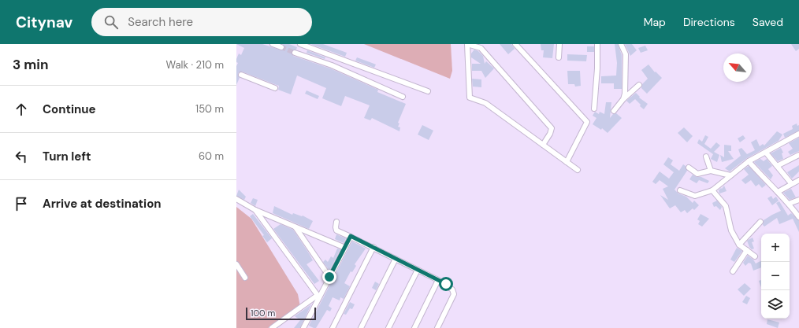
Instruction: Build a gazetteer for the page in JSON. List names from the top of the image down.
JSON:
{
  "scale_bar": "100 m",
  "north": "top left",
  "page": {
    "header": "Citynav",
    "search": "Search here",
    "nav": ["Map", "Directions", "Saved"],
    "heading": ["3 min", "Walk · 210 m"],
    "list": [
      ["Continue", "150 m"],
      ["Turn left", "60 m"],
      "Arrive at destination"
    ],
    "map_buttons": ["+", "−"],
    "scale": "100 m"
  }
}
